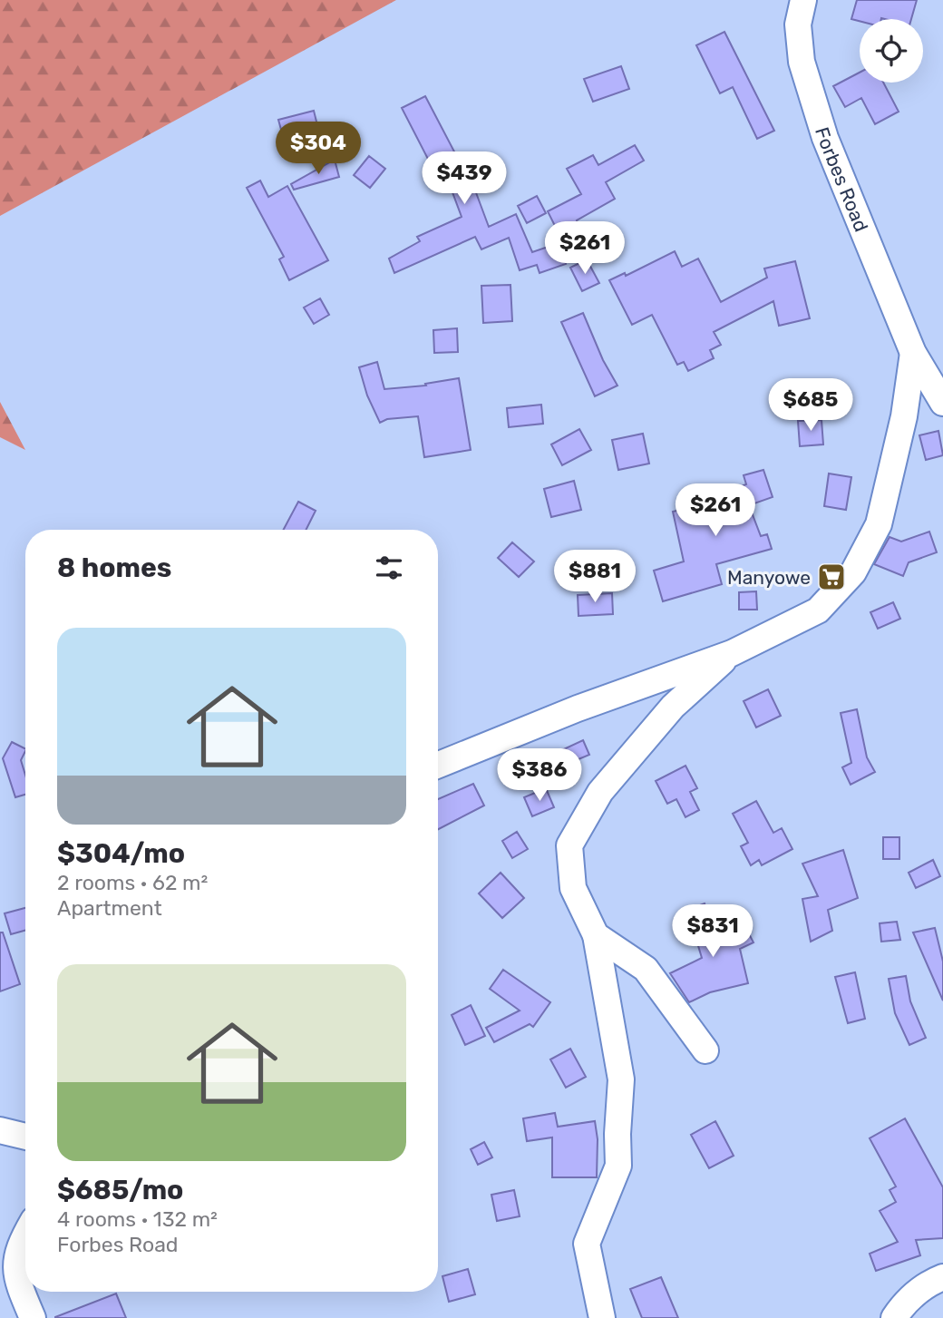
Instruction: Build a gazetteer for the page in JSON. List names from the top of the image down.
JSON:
{
  "streets": {
    "street": ["Forbes Road"]
  },
  "places": {
    "supermarket": ["Manyowe"]
  },
  "page": {
    "price": [
      "$304",
      "$439",
      "$261",
      "$685",
      "$261",
      "$881",
      "$386",
      "$831"
    ],
    "heading": "8 homes",
    "list": [
      {
        "name": "$304/mo",
        "note": "2 rooms · 62 m² · Apartment"
      },
      {
        "name": "$685/mo",
        "note": "4 rooms · 132 m² · Forbes Road"
      }
    ]
  }
}
